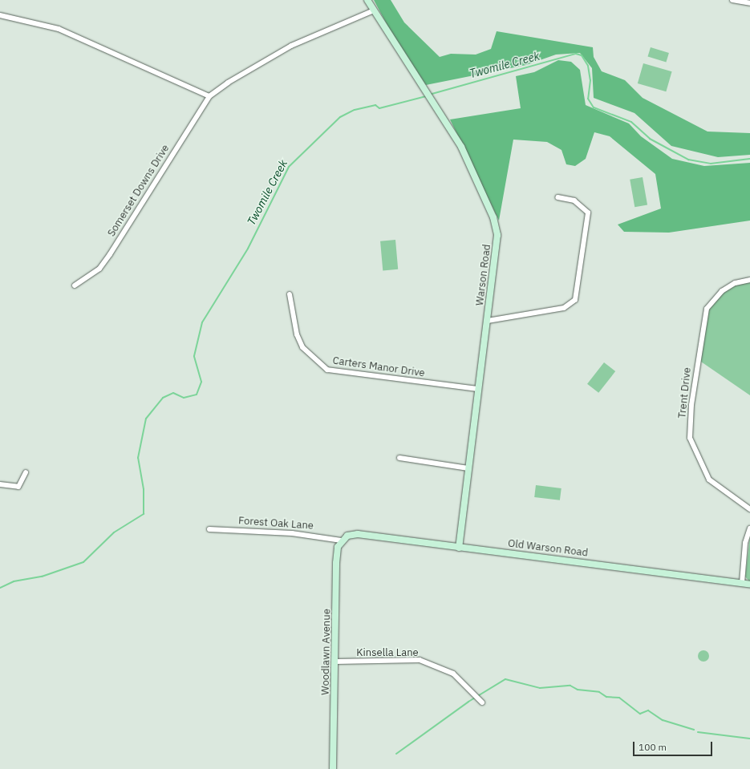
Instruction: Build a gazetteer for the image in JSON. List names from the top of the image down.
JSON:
{
  "streets": {
    "street": [
      "Somerset Downs Drive",
      "Warson Road",
      "Carters Manor Drive",
      "Trent Drive",
      "Forest Oak Lane",
      "Old Warson Road",
      "Woodlawn Avenue",
      "Kinsella Lane"
    ]
  },
  "crossings": [
    ["Somerset Downs Drive", "Warson Road"],
    ["Warson Road", "Carters Manor Drive"],
    ["Warson Road", "Old Warson Road"],
    ["Forest Oak Lane", "Old Warson Road"],
    ["Forest Oak Lane", "Woodlawn Avenue"],
    ["Old Warson Road", "Woodlawn Avenue"],
    ["Woodlawn Avenue", "Kinsella Lane"]
  ],
  "water": ["Twomile Creek"],
  "scale_bar": "100 m"
}
